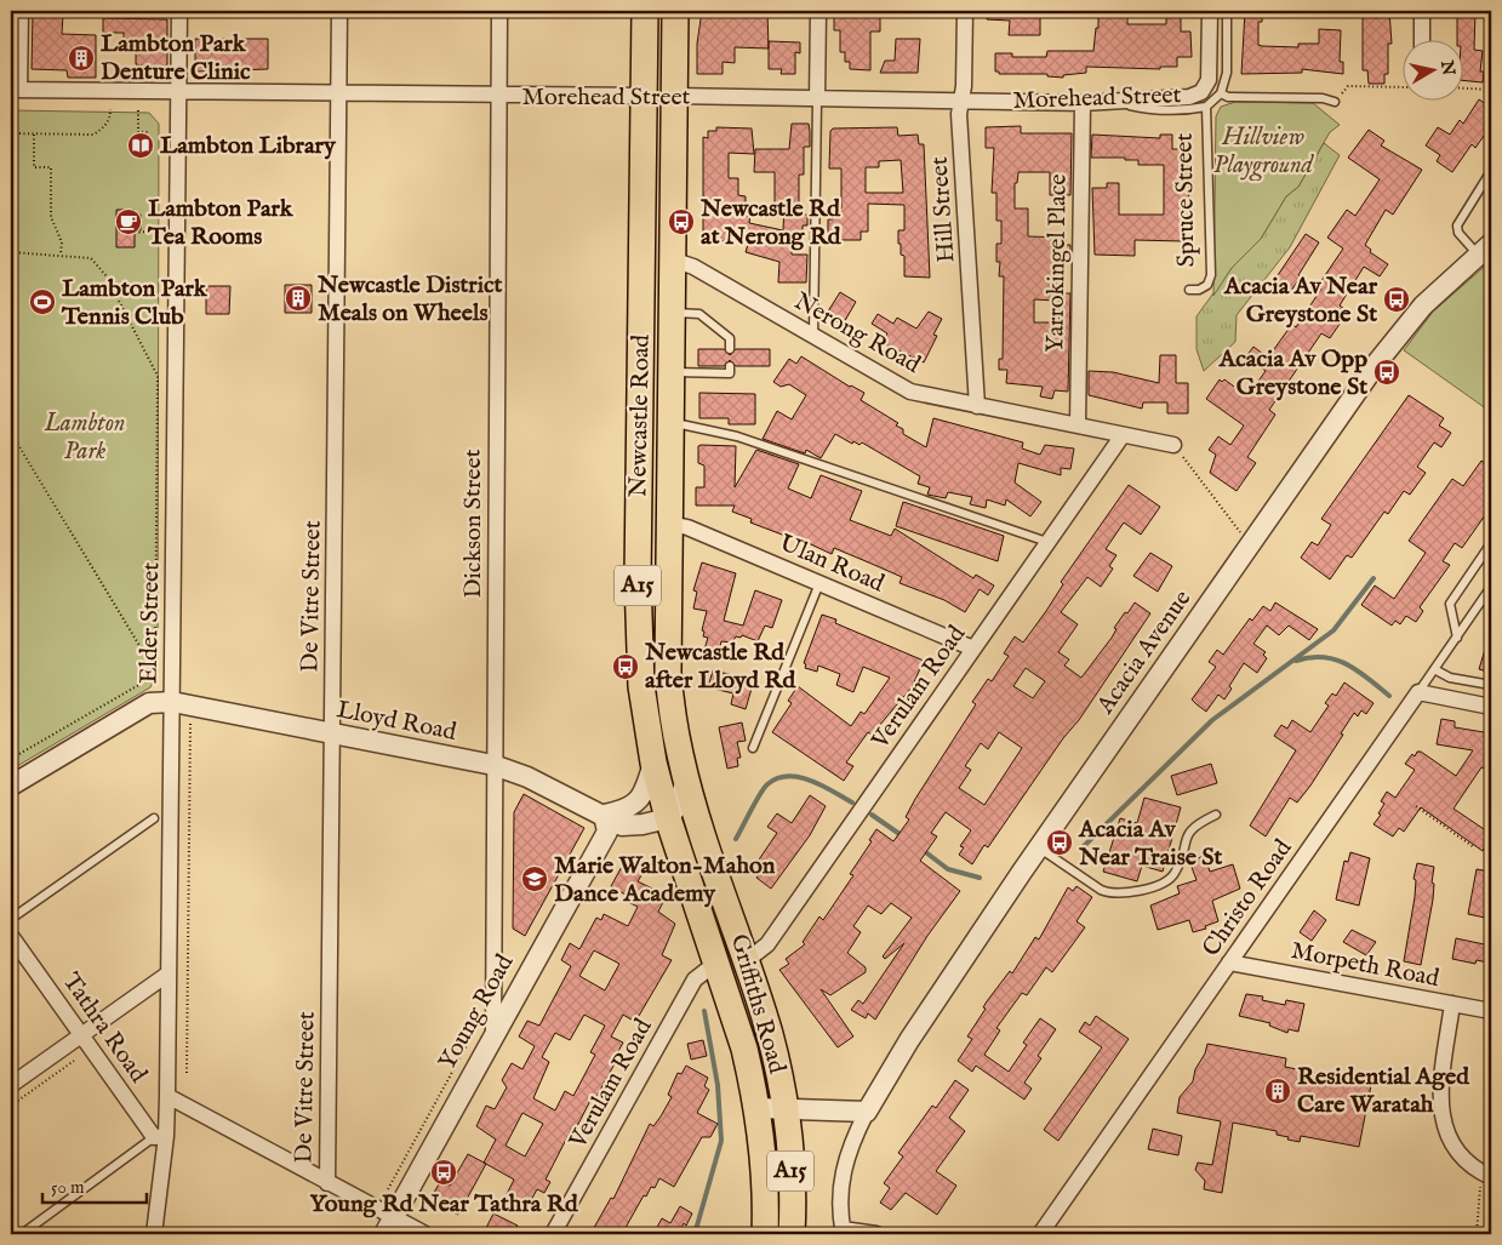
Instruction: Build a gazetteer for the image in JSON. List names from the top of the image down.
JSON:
{
  "streets": {
    "highway": [
      "Morehead Street",
      "Newcastle Road",
      "A15",
      "Griffiths Road"
    ],
    "street": [
      "Hill Street",
      "Yarrokingel Place",
      "Nerong Road",
      "Dickson Street",
      "Ulan Road",
      "De Vitre Street",
      "Elder Street",
      "Acacia Avenue",
      "Verulam Road",
      "Lloyd Road",
      "Christo Road",
      "Morpeth Road",
      "Young Road",
      "Tathra Road"
    ],
    "lane": ["Spruce Street"]
  },
  "crossings": [
    ["Morehead Street", "Hill Street"],
    ["Morehead Street", "Yarrokingel Place"],
    ["Morehead Street", "Newcastle Road"],
    ["Morehead Street", "Dickson Street"],
    ["Morehead Street", "De Vitre Street"],
    ["Morehead Street", "Elder Street"],
    ["Hill Street", "Nerong Road"],
    ["Yarrokingel Place", "Nerong Road"],
    ["Nerong Road", "Newcastle Road"],
    ["Nerong Road", "Verulam Road"],
    ["Newcastle Road", "Ulan Road"],
    ["Newcastle Road", "Lloyd Road"],
    ["Newcastle Road", "Griffiths Road"],
    ["Dickson Street", "Lloyd Road"],
    ["Dickson Street", "Young Road"],
    ["Ulan Road", "Verulam Road"],
    ["De Vitre Street", "Lloyd Road"],
    ["De Vitre Street", "Tathra Road"],
    ["Elder Street", "Lloyd Road"],
    ["Elder Street", "Tathra Road"],
    ["Verulam Road", "Griffiths Road"],
    ["Lloyd Road", "Griffiths Road"],
    ["Lloyd Road", "Young Road"],
    ["Christo Road", "Morpeth Road"],
    ["Young Road", "Tathra Road"]
  ],
  "parks": ["Hillview Playground", "Lambton Park"],
  "places": {
    "building": ["Lambton Park Denture Clinic", "Newcastle District Meals on Wheels", "Residential Aged Care Waratah"],
    "library": ["Lambton Library"],
    "cafe": ["Lambton Park Tea Rooms"],
    "bus stop": [
      "Newcastle Rd at Nerong Rd",
      "Acacia Av Near Greystone St",
      "Acacia Av Opp Greystone St",
      "Newcastle Rd after Lloyd Rd",
      "Acacia Av Near Traise St",
      "Young Rd Near Tathra Rd"
    ],
    "sports": ["Lambton Park Tennis Club"],
    "school or university": ["Marie Walton-Mahon Dance Academy"]
  },
  "scale_bar": "50 m",
  "north": "right"
}
